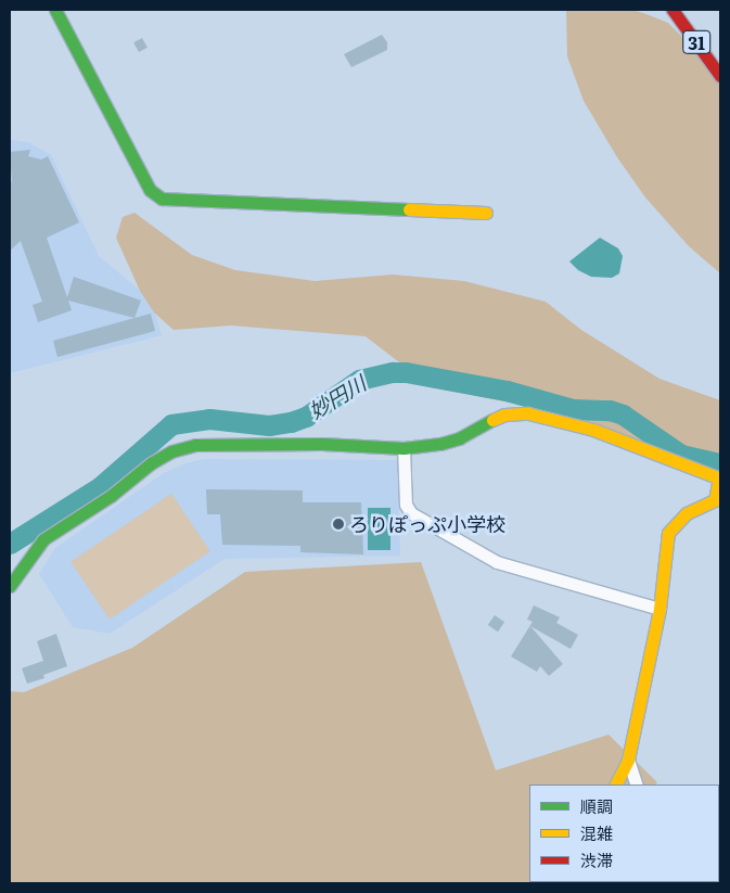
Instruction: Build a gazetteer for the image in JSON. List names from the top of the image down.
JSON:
{
  "streets": {
    "street": ["31"]
  },
  "water": ["妙円川"],
  "places": ["ろりぽっぷ小学校"],
  "legend": ["順調", "混雑", "渋滞"]
}
